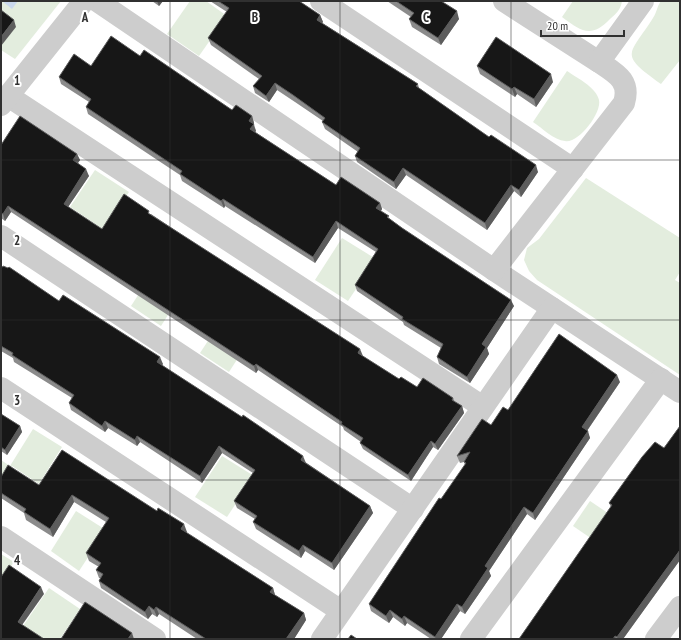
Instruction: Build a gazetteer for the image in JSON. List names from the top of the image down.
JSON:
{
  "scale_bar": "20 m",
  "grid": {
    "columns": ["A", "B", "C"],
    "rows": [
      "1",
      "2",
      "3",
      "4"
    ]
  }
}
